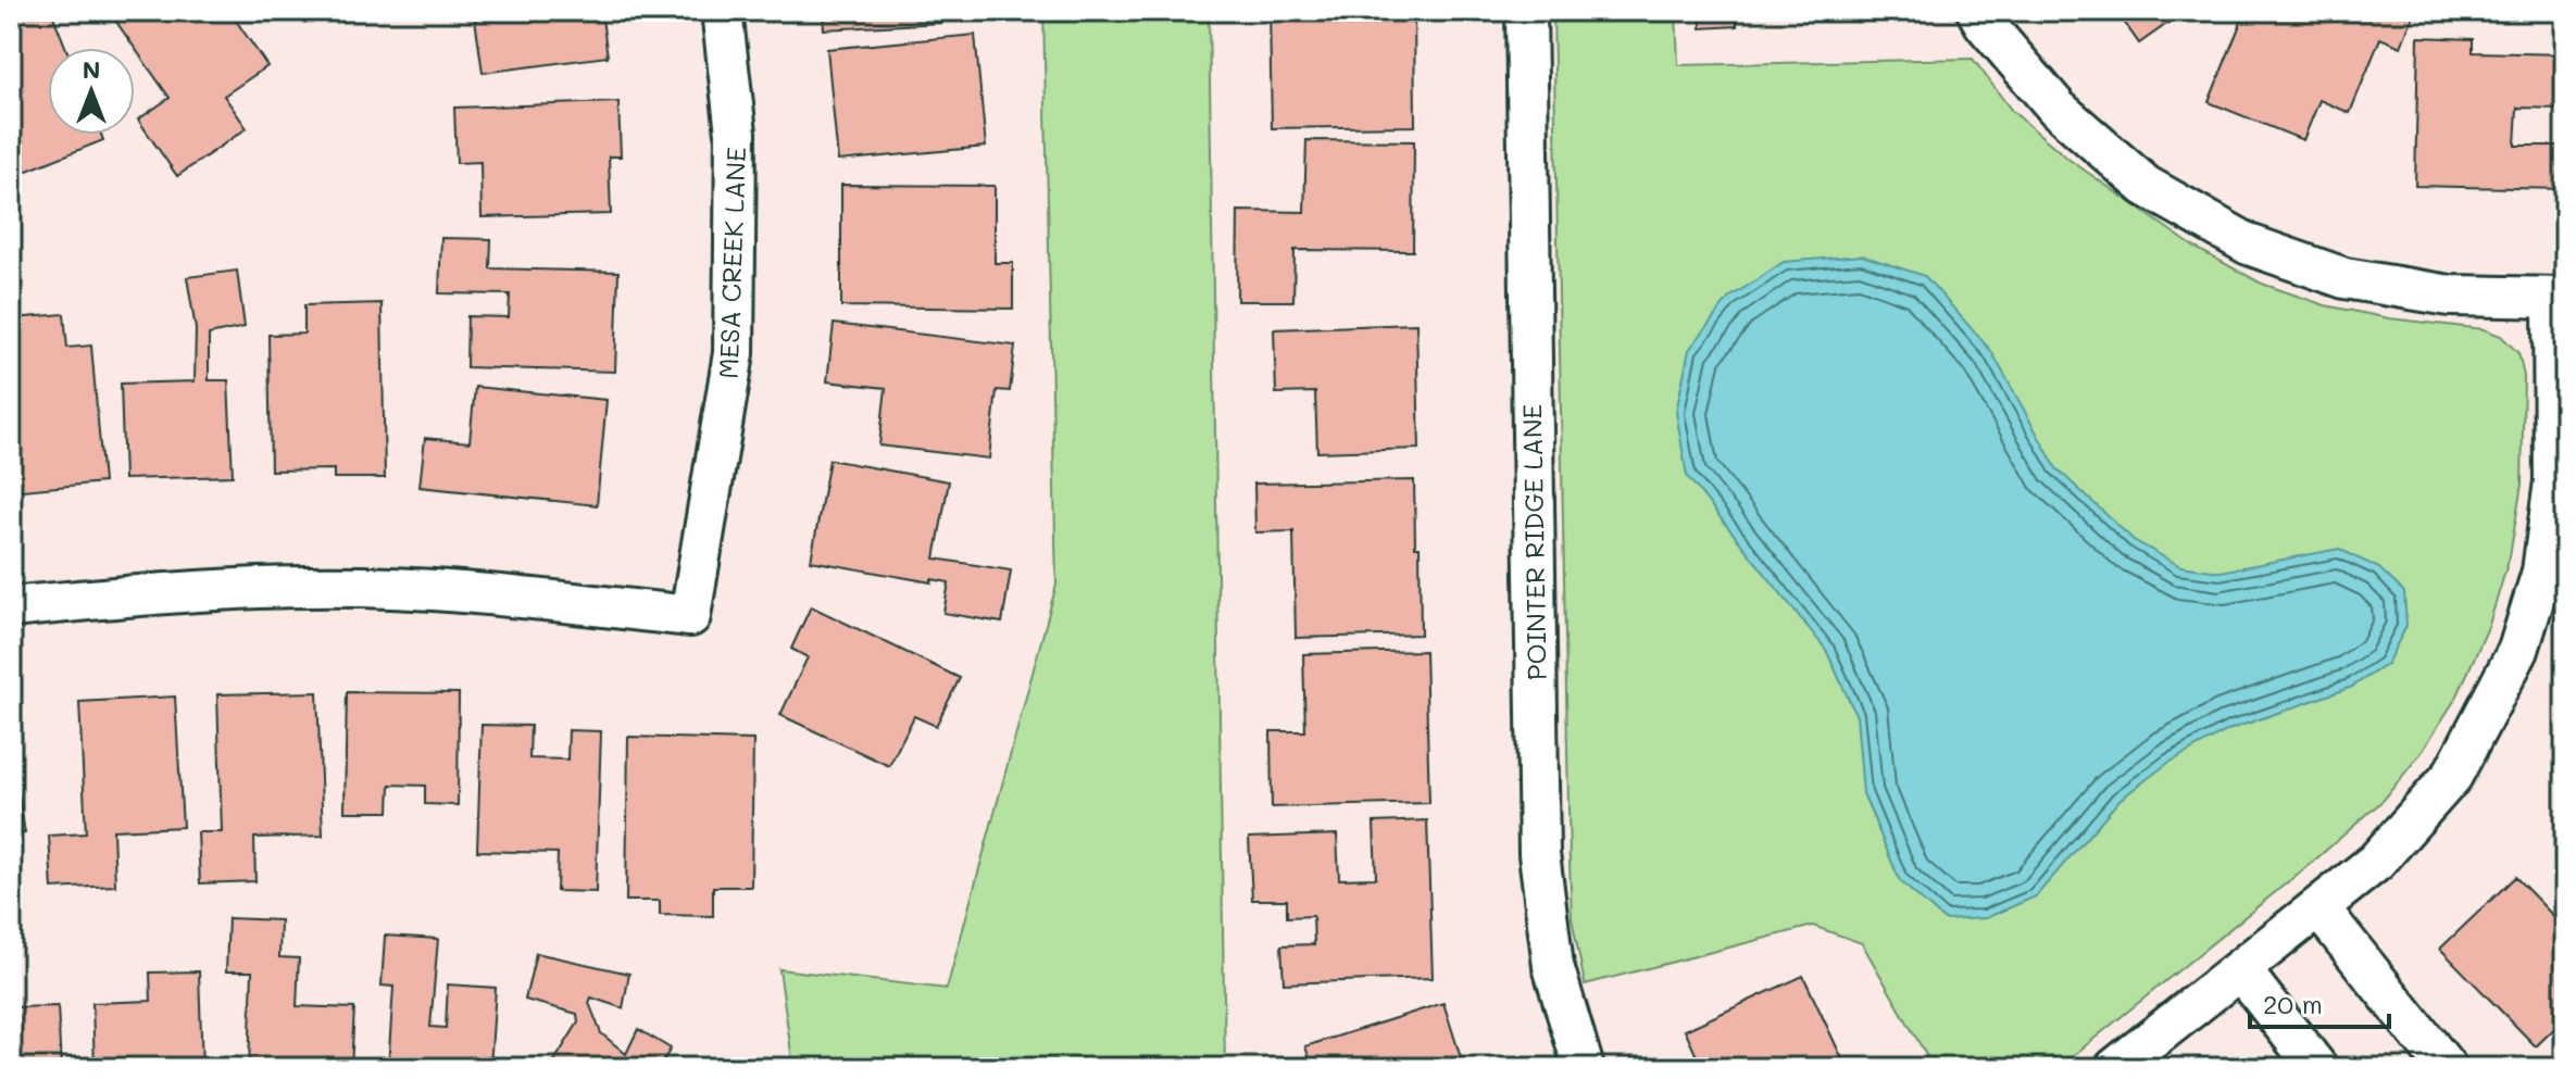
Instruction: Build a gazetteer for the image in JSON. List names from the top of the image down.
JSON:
{
  "streets": {
    "street": ["MESA CREEK LANE", "POINTER RIDGE LANE"]
  },
  "scale_bar": "20 m",
  "north": "top"
}
